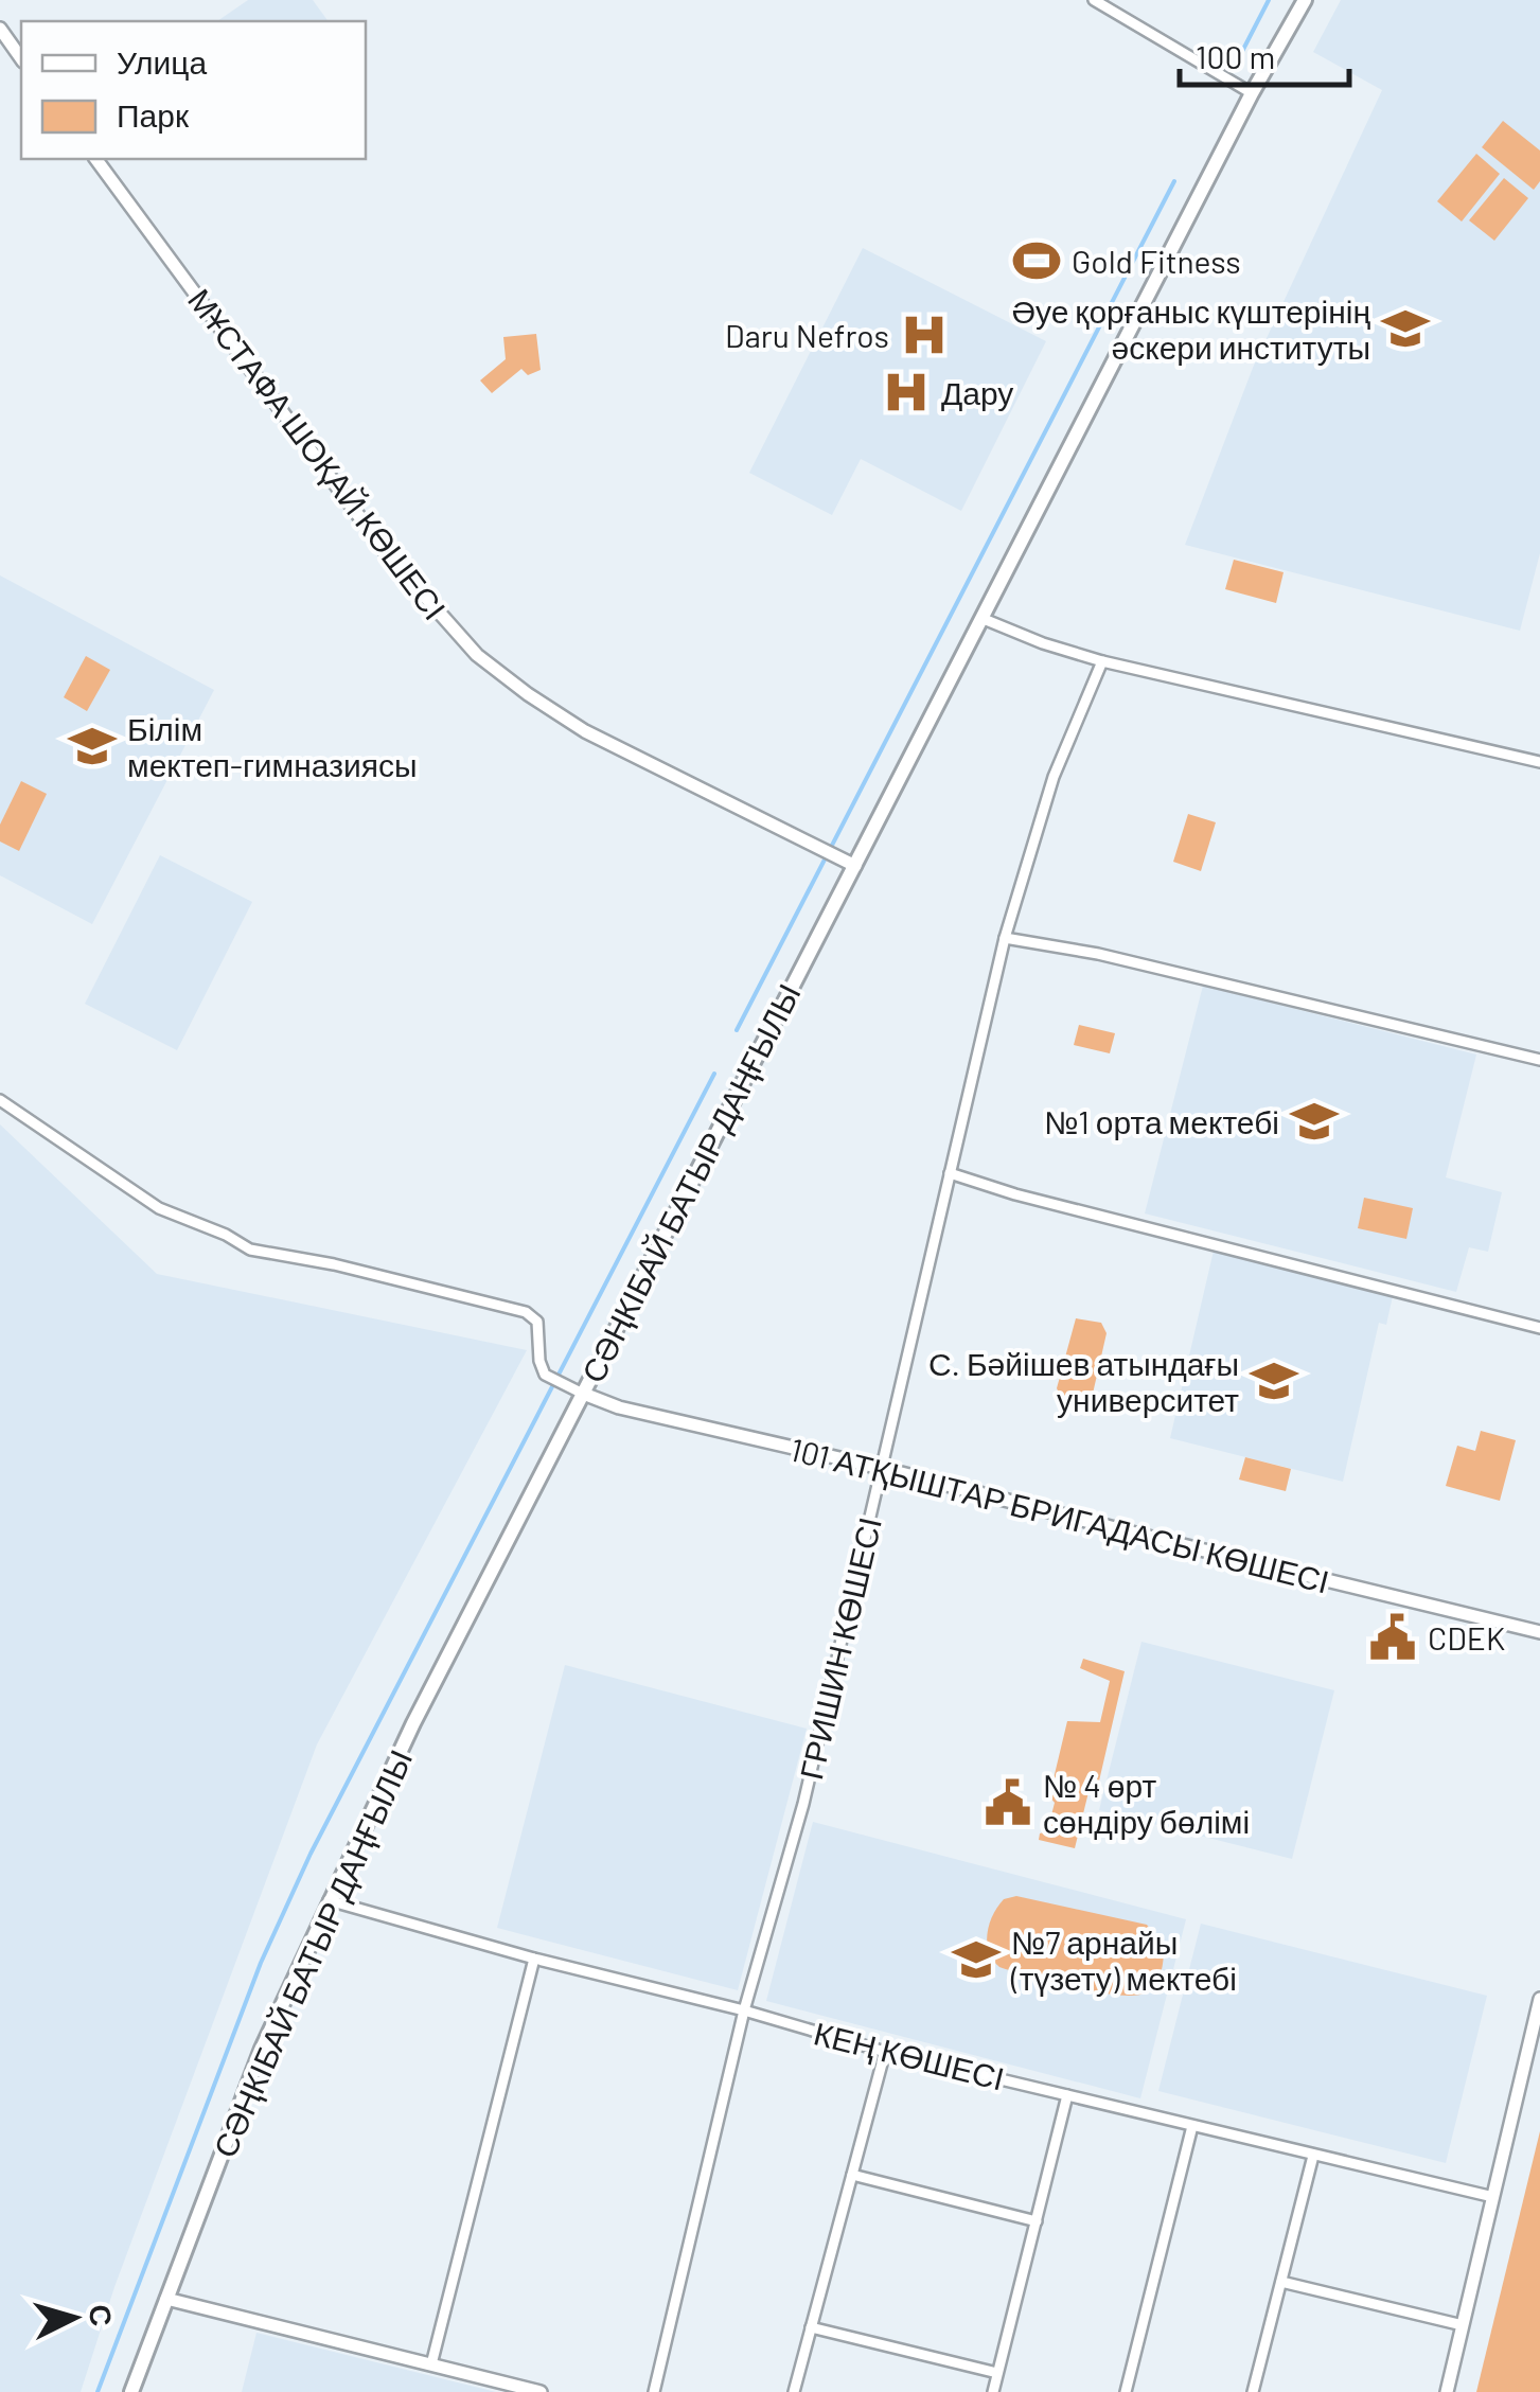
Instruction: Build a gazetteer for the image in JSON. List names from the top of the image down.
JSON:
{
  "streets": {
    "main road": ["СӘҢКІБАЙ БАТЫР ДАҢҒЫЛЫ"],
    "street": [
      "МҰСТАФА ШОҚАЙ КӨШЕСІ",
      "101 АТҚЫШТАР БРИГАДАСЫ КӨШЕСІ",
      "ГРИШИН КӨШЕСІ",
      "КЕҢ КӨШЕСІ"
    ]
  },
  "crossings": [
    ["МҰСТАФА ШОҚАЙ КӨШЕСІ", "СӘҢКІБАЙ БАТЫР ДАҢҒЫЛЫ"],
    ["СӘҢКІБАЙ БАТЫР ДАҢҒЫЛЫ", "101 АТҚЫШТАР БРИГАДАСЫ КӨШЕСІ"],
    ["СӘҢКІБАЙ БАТЫР ДАҢҒЫЛЫ", "КЕҢ КӨШЕСІ"],
    ["101 АТҚЫШТАР БРИГАДАСЫ КӨШЕСІ", "ГРИШИН КӨШЕСІ"],
    ["ГРИШИН КӨШЕСІ", "КЕҢ КӨШЕСІ"]
  ],
  "places": {
    "sports": ["Gold Fitness"],
    "school or university": [
      "Әуе қорғаныс күштерінің әскери институты",
      "Білім мектеп-гимназиясы",
      "№1 орта мектебі",
      "С. Бәйішев атындағы университет",
      "№7 арнайы (түзету) мектебі"
    ],
    "hospital": ["Daru Nefros", "Дару"],
    "public building": ["CDEK", "№ 4 өрт сөндіру бөлімі"]
  },
  "legend": ["Улица", "Парк"],
  "scale_bar": "100 m",
  "north": "right"
}
